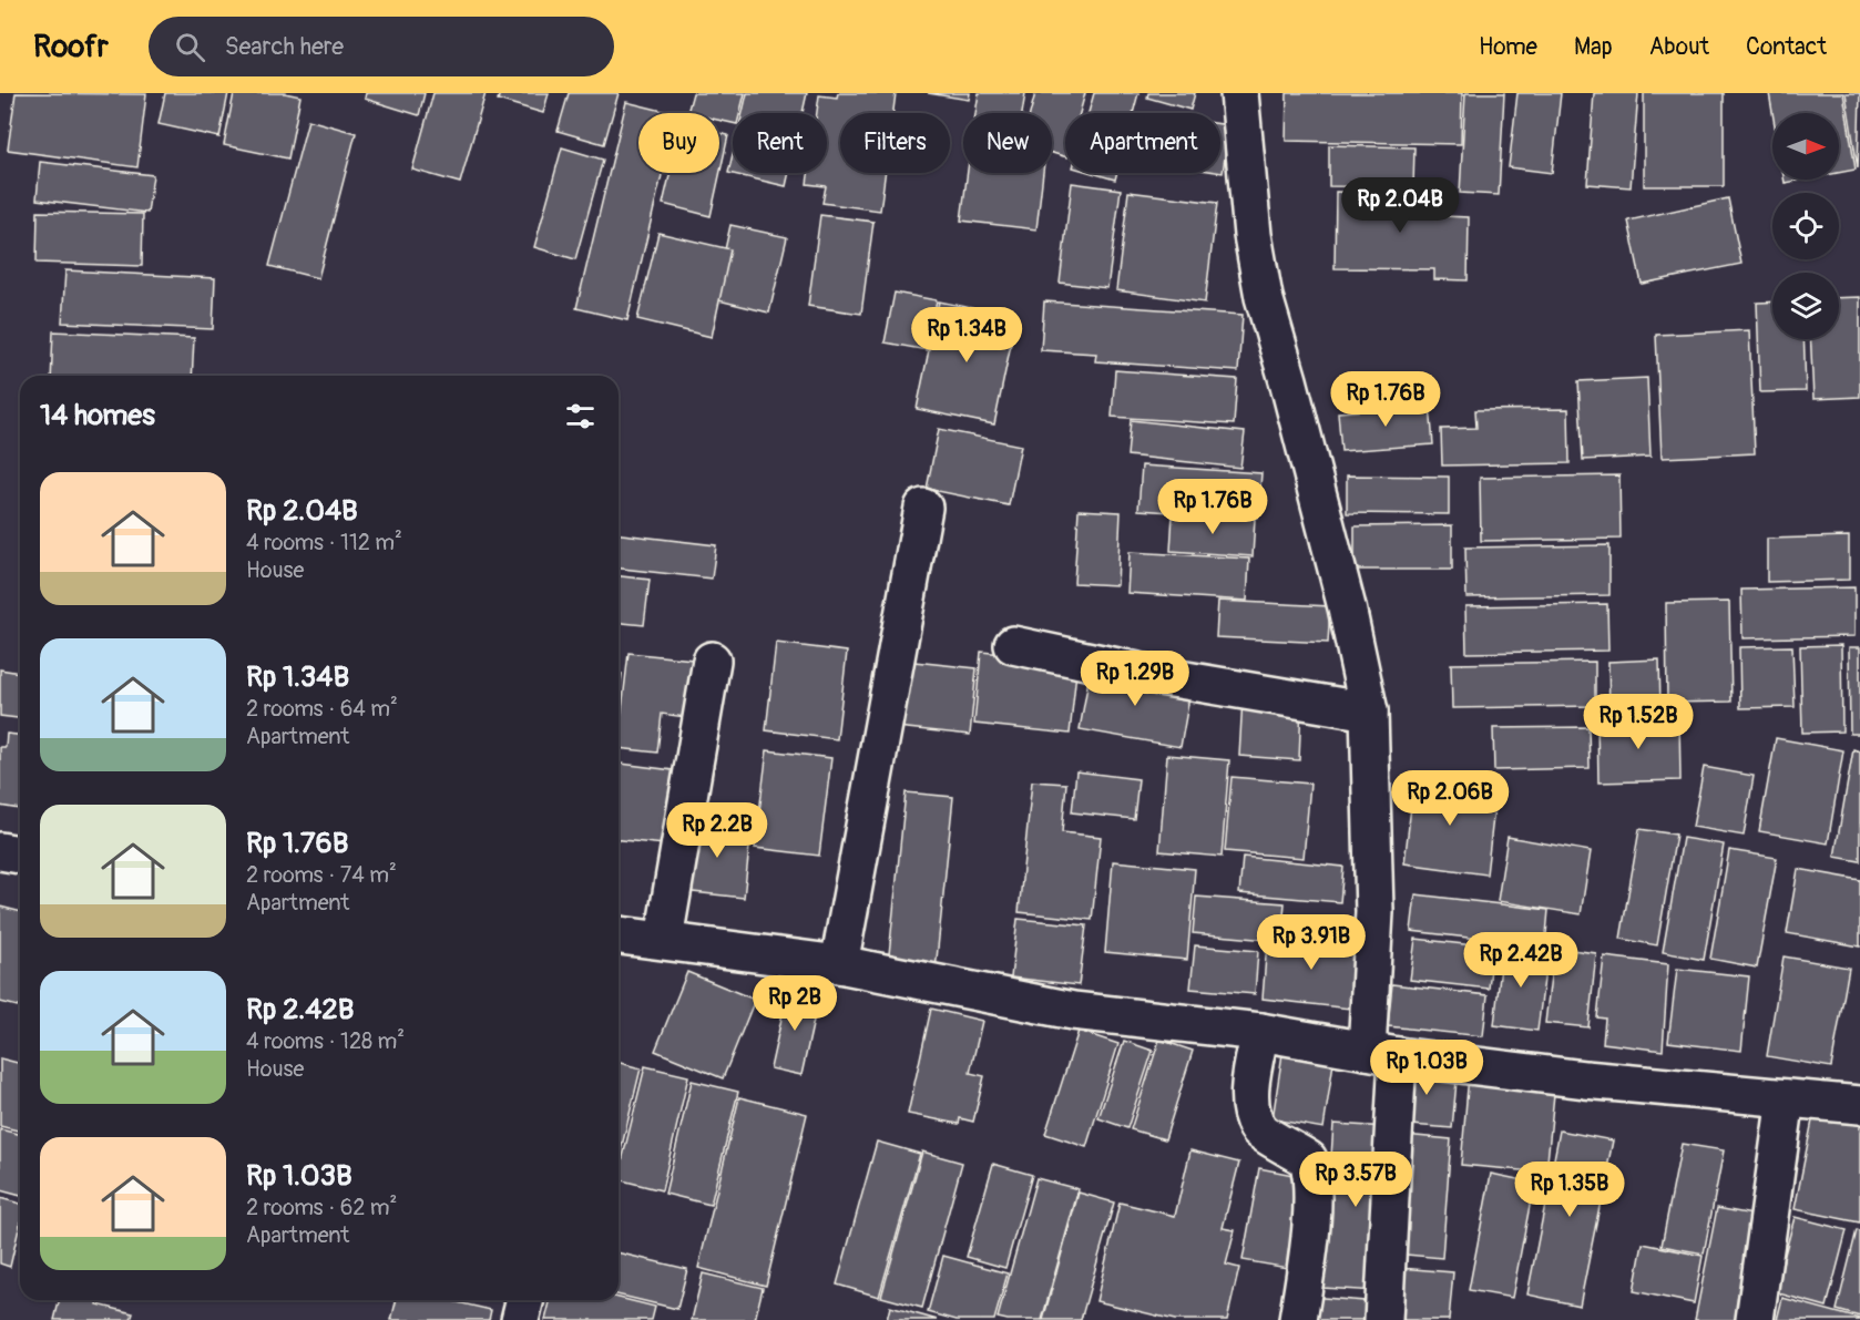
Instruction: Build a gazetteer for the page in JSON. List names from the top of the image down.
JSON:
{
  "north": "right",
  "page": {
    "header": "Roofr",
    "search": "Search here",
    "nav": [
      "Home",
      "Map",
      "About",
      "Contact"
    ],
    "chip": [
      "Buy",
      "Rent",
      "Filters",
      "New",
      "Apartment"
    ],
    "price": [
      "Rp 2.04B",
      "Rp 1.34B",
      "Rp 1.76B",
      "Rp 1.76B",
      "Rp 1.29B",
      "Rp 1.52B",
      "Rp 2.06B",
      "Rp 2.2B",
      "Rp 3.91B",
      "Rp 2.42B",
      "Rp 2B",
      "Rp 1.03B",
      "Rp 3.57B",
      "Rp 1.35B"
    ],
    "heading": "14 homes",
    "list": [
      {
        "name": "Rp 2.04B",
        "note": "4 rooms · 112 m² · House"
      },
      {
        "name": "Rp 1.34B",
        "note": "2 rooms · 64 m² · Apartment"
      },
      {
        "name": "Rp 1.76B",
        "note": "2 rooms · 74 m² · Apartment"
      },
      {
        "name": "Rp 2.42B",
        "note": "4 rooms · 128 m² · House"
      },
      {
        "name": "Rp 1.03B",
        "note": "2 rooms · 62 m² · Apartment"
      }
    ]
  }
}
